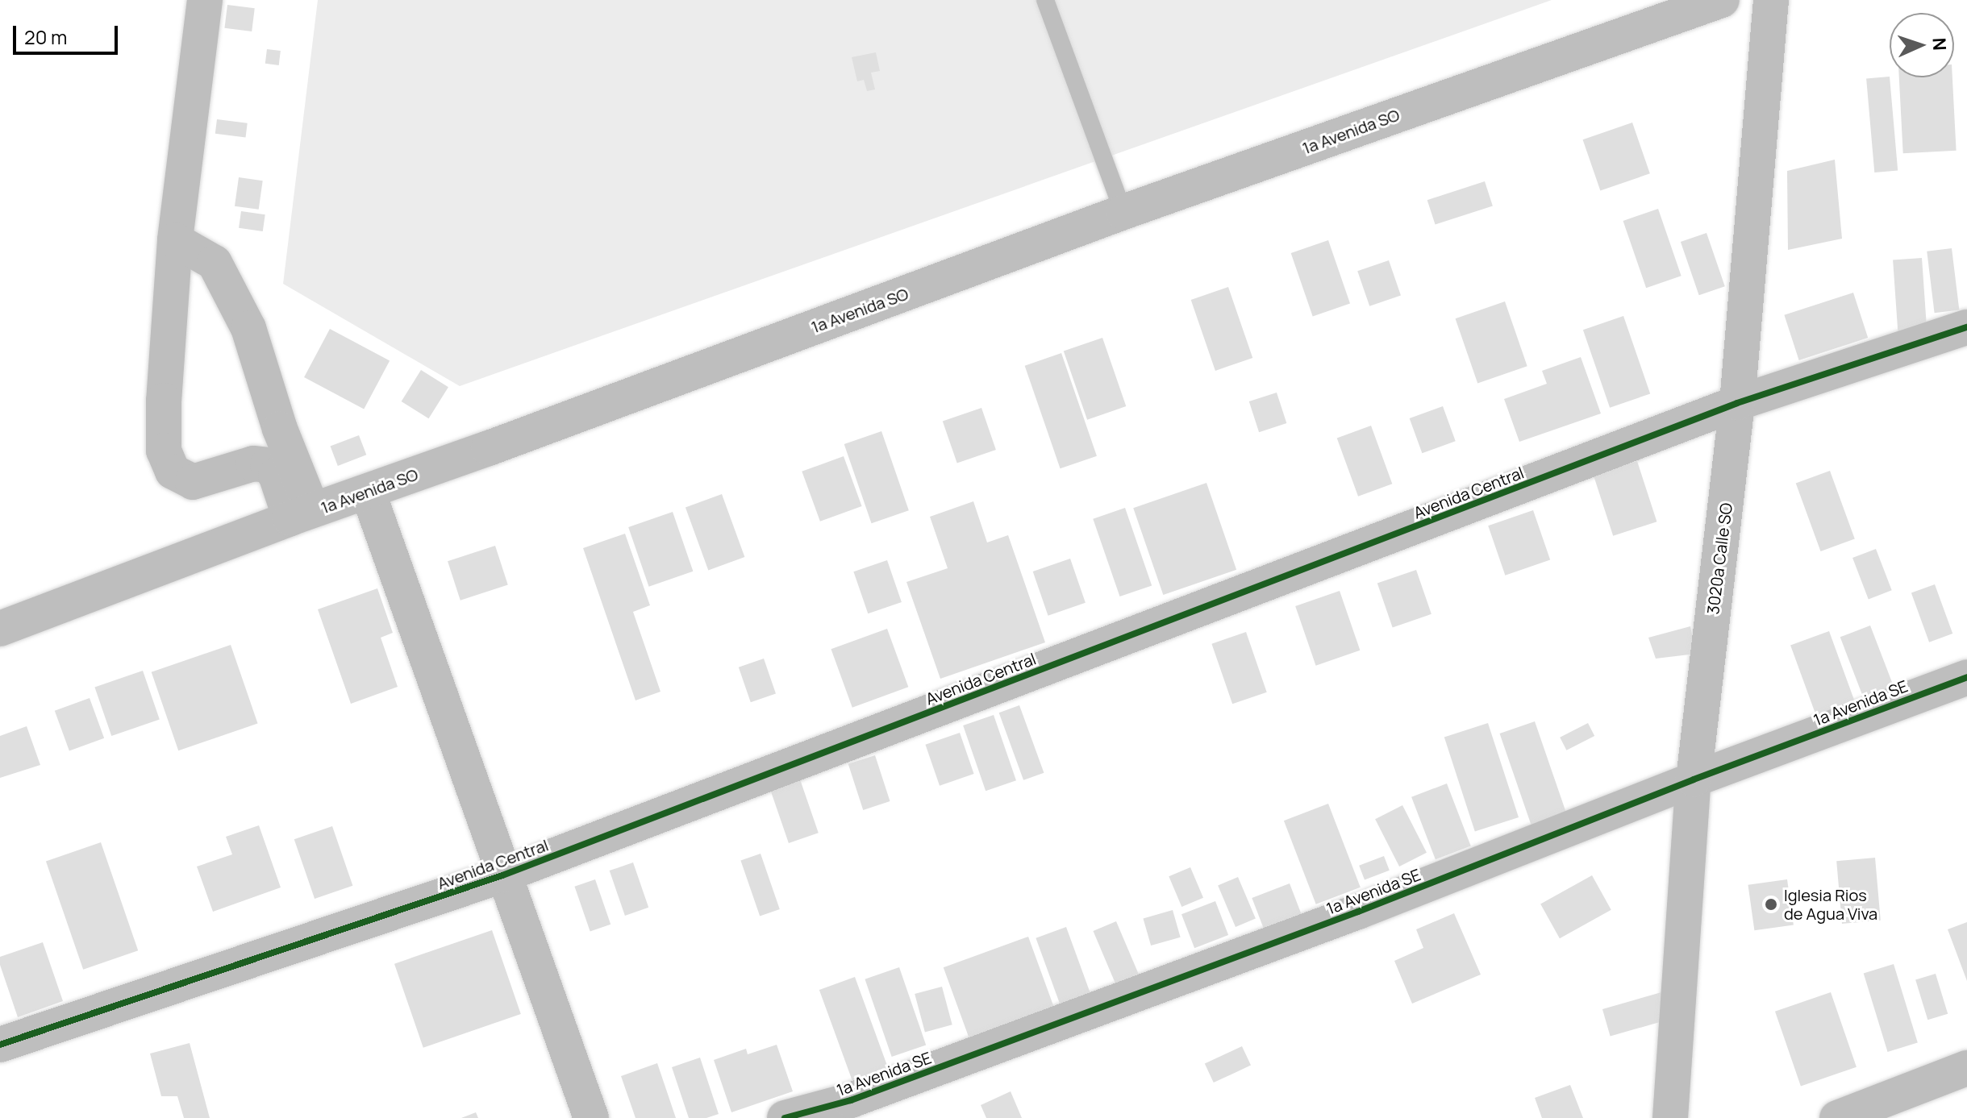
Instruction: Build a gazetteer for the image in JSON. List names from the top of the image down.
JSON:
{
  "streets": {
    "main road": [
      "1a Avenida SO",
      "Avenida Central",
      "3020a Calle SO",
      "1a Avenida SE"
    ]
  },
  "crossings": [
    ["Avenida Central", "3020a Calle SO"],
    ["3020a Calle SO", "1a Avenida SE"]
  ],
  "places": ["Iglesia Rios de Agua Viva"],
  "scale_bar": "20 m",
  "north": "right"
}
